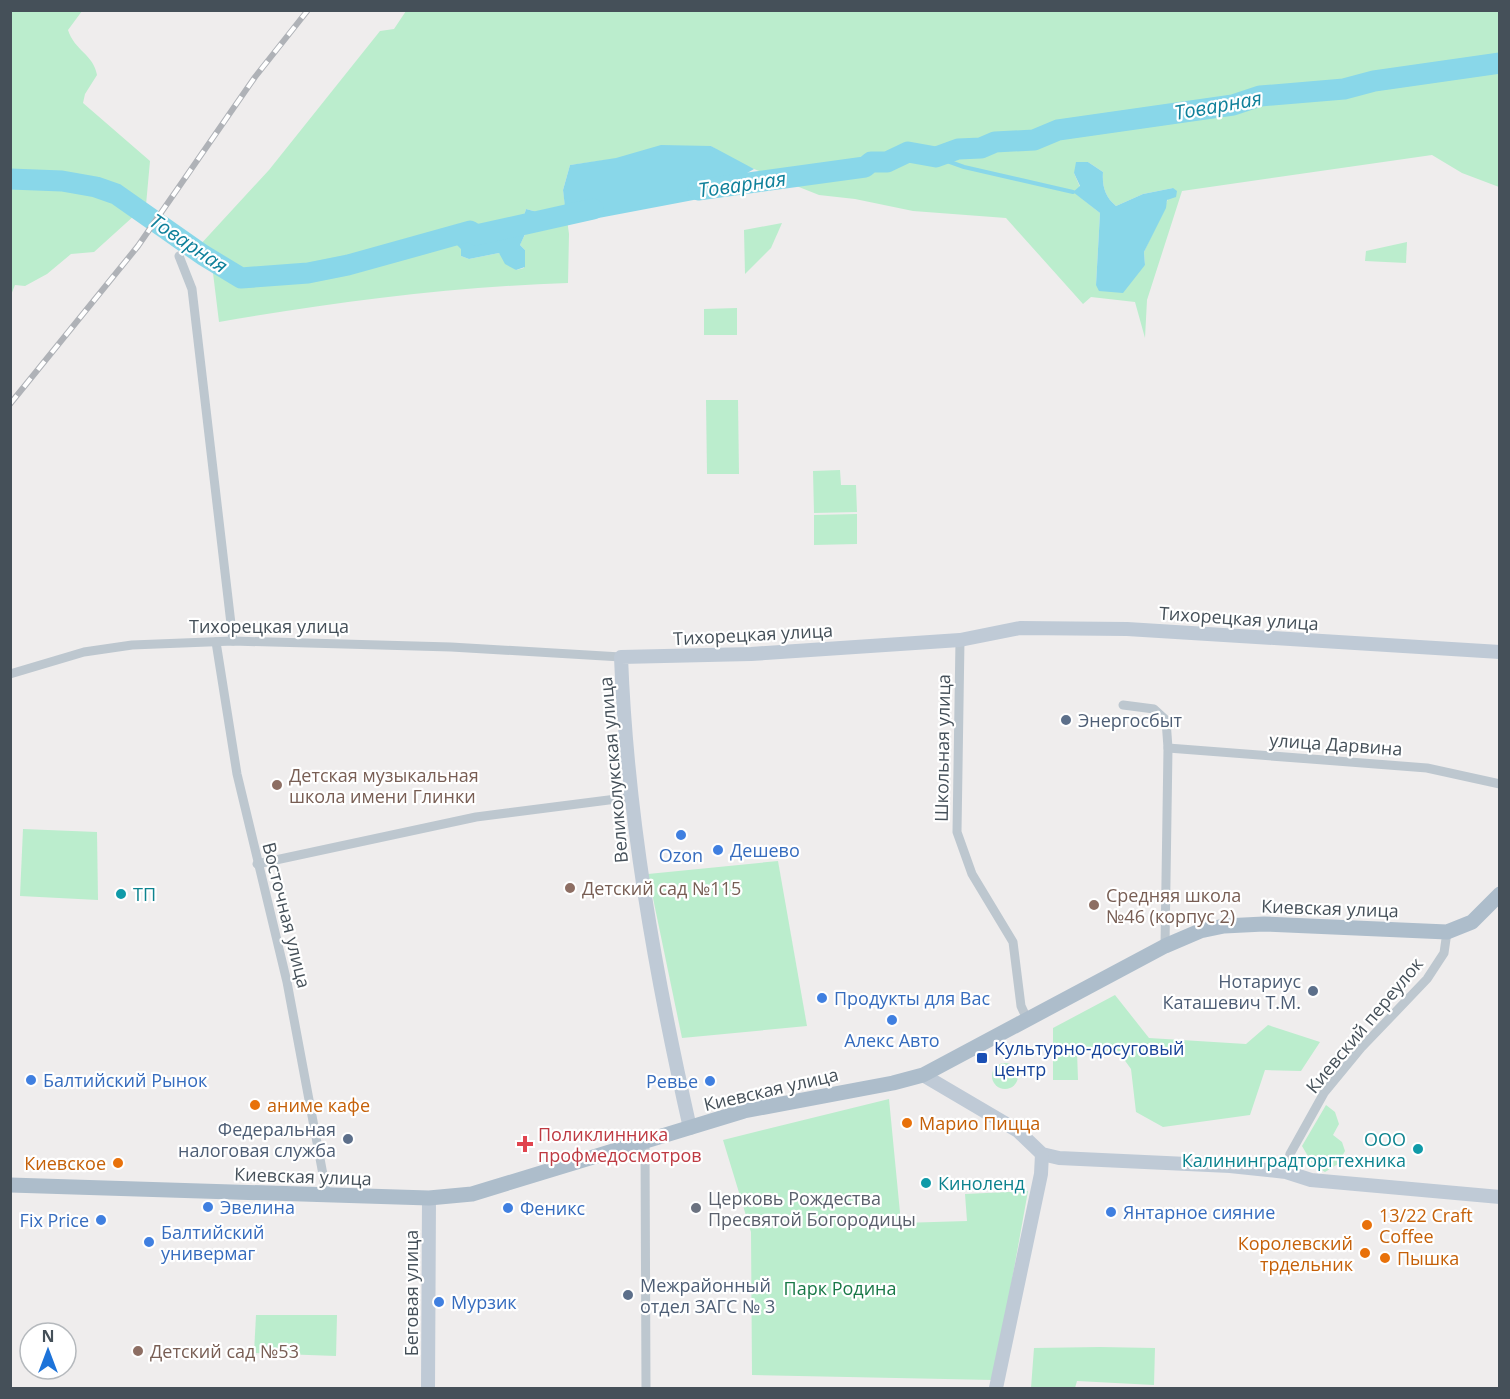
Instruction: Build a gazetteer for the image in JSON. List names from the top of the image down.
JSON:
{
  "streets": {
    "main road": ["Киевская улица"],
    "street": [
      "Тихорецкая улица",
      "улица Дарвина",
      "Школьная улица",
      "Великолукская улица",
      "Восточная улица",
      "Киевский переулок",
      "Беговая улица"
    ]
  },
  "crossings": [
    ["Тихорецкая улица", "Школьная улица"],
    ["Тихорецкая улица", "Великолукская улица"],
    ["Тихорецкая улица", "Восточная улица"],
    ["Школьная улица", "Киевская улица"],
    ["Великолукская улица", "Киевская улица"],
    ["Киевская улица", "Восточная улица"],
    ["Киевская улица", "Киевский переулок"],
    ["Киевская улица", "Беговая улица"]
  ],
  "water": ["Товарная"],
  "parks": ["Парк Родина"],
  "places": {
    "other": [
      "Энергосбыт",
      "Детская музыкальная школа имени Глинки",
      "Ozon",
      "Дешево",
      "Детский сад №115",
      "ТП",
      "Средняя школа №46 (корпус 2)",
      "Нотариус Каташевич Т.М.",
      "Продукты для Вас",
      "Алекс Авто",
      "Балтийский Рынок",
      "Ревье",
      "аниме кафе",
      "Марио Пицца",
      "Федеральная налоговая служба",
      "ООО Калининградторгтехника",
      "Киевское",
      "Киноленд",
      "Эвелина",
      "Феникс",
      "Церковь Рождества Пресвятой Богородицы",
      "Янтарное сияние",
      "Fix Price",
      "13/22 Craft Coffee",
      "Балтийский универмаг",
      "Королевский трдельник",
      "Пышка",
      "Межрайонный отдел ЗАГС № 3",
      "Мурзик",
      "Детский сад №53"
    ],
    "transit": ["Культурно-досуговый центр"],
    "health": ["Поликлинника профмедосмотров"]
  },
  "north": "top"
}
